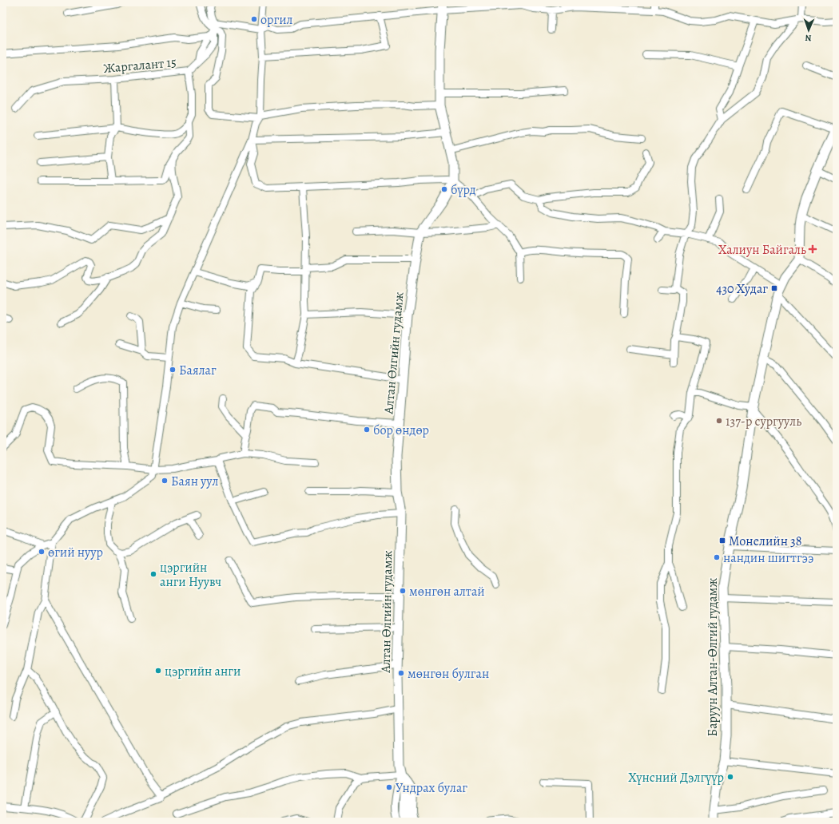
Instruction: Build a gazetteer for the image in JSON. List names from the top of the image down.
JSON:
{
  "streets": {
    "main road": ["Алтан Өлгийн гудамж", "Баруун Алтан-Өлгий гудамж"],
    "street": ["Жаргалант 15"]
  },
  "places": {
    "other": [
      "оргил",
      "бүрд",
      "Баялаг",
      "137-р сургууль",
      "бор өндөр",
      "Баян уул",
      "өгий нуур",
      "нандин шигтгээ",
      "цэргийн анги Нуувч",
      "мөнгөн алтай",
      "цэргийн анги",
      "мөнгөн булган",
      "Хүнсний Дэлгүүр",
      "Ундрах булаг"
    ],
    "health": ["Халиун Байгаль"],
    "transit": ["430 Худаг", "Монелийн 38"]
  },
  "north": "bottom"
}
